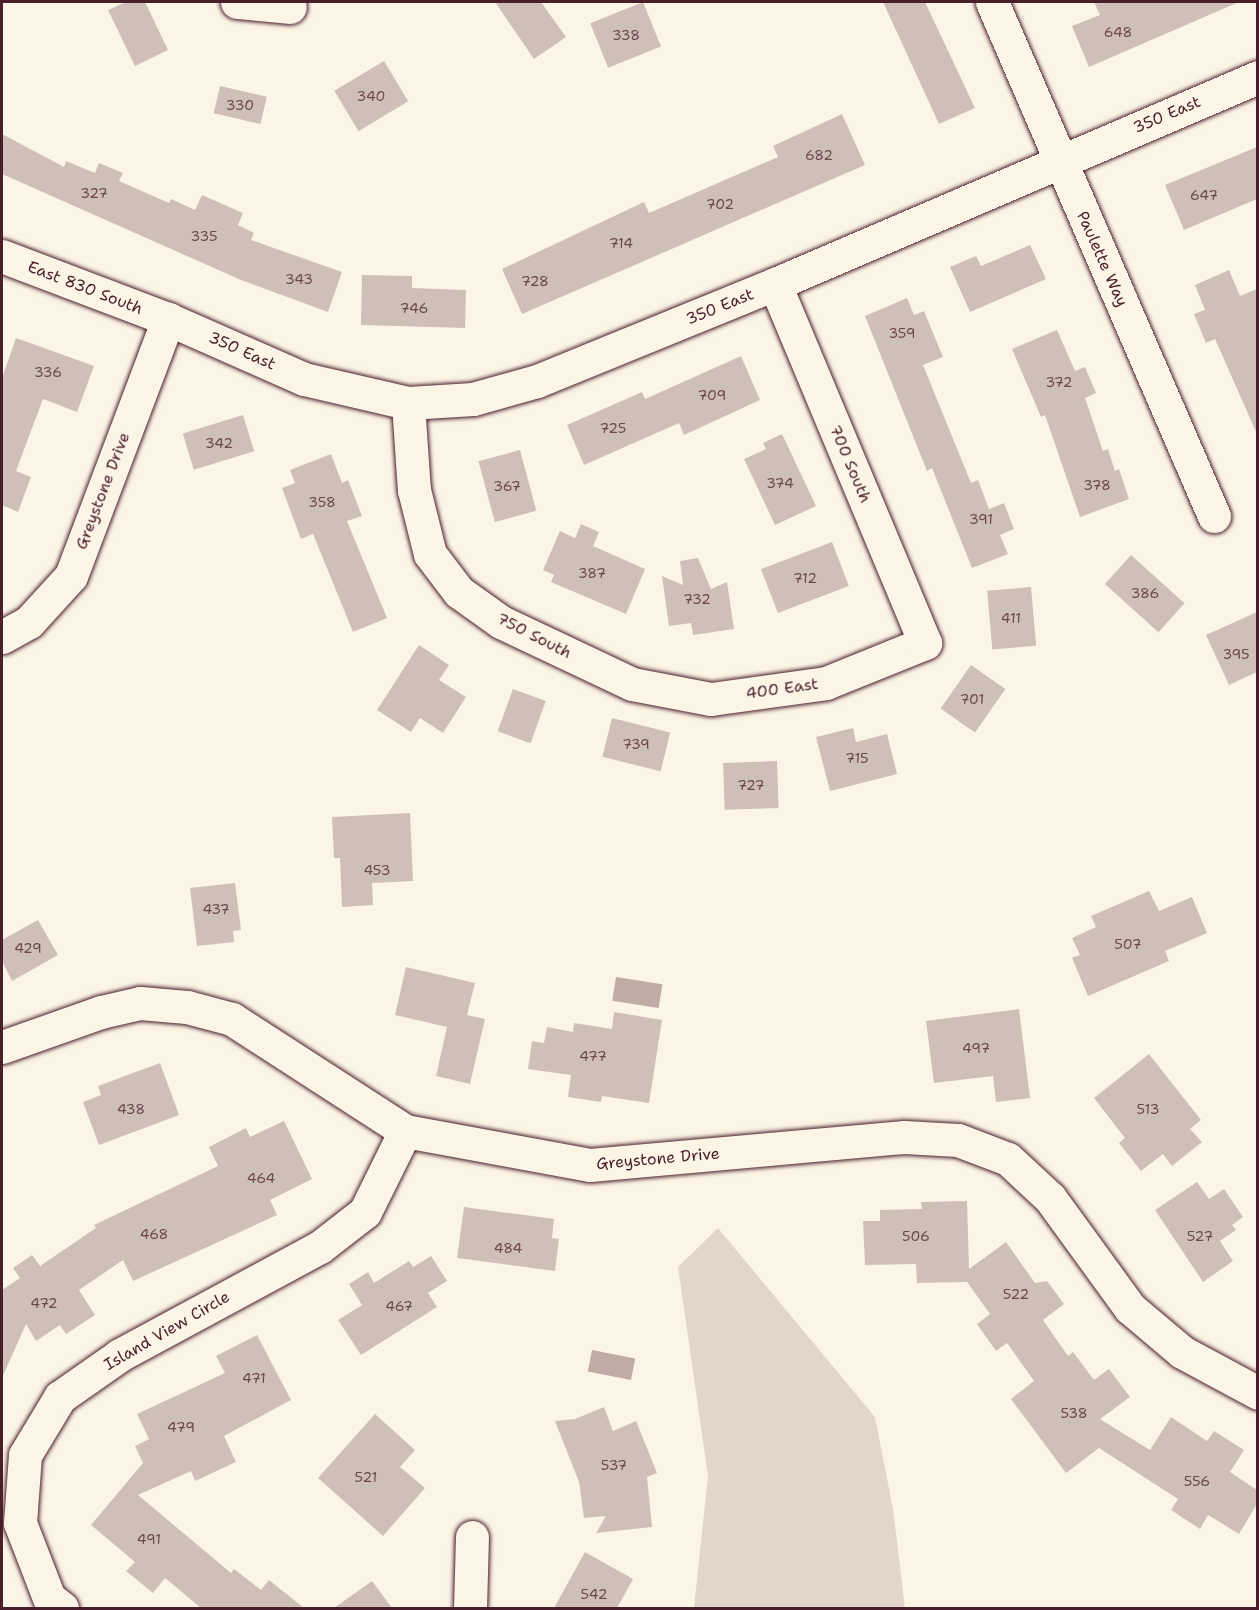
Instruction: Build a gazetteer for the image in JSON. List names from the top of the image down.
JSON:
{
  "streets": {
    "street": [
      "350 East",
      "Paulette Way",
      "East 830 South",
      "700 South",
      "Greystone Drive",
      "750 South",
      "400 East",
      "Island View Circle"
    ]
  },
  "crossings": [
    ["350 East", "Paulette Way"],
    ["350 East", "East 830 South"],
    ["350 East", "700 South"],
    ["350 East", "Greystone Drive"],
    ["350 East", "750 South"],
    ["East 830 South", "Greystone Drive"],
    ["700 South", "400 East"],
    ["Greystone Drive", "Island View Circle"],
    ["750 South", "400 East"]
  ],
  "house_numbers": [
    "648",
    "338",
    "340",
    "330",
    "682",
    "327",
    "647",
    "702",
    "335",
    "714",
    "343",
    "728",
    "746",
    "359",
    "336",
    "372",
    "709",
    "725",
    "342",
    "374",
    "378",
    "367",
    "358",
    "391",
    "387",
    "712",
    "386",
    "732",
    "411",
    "395",
    "701",
    "739",
    "715",
    "727",
    "453",
    "437",
    "507",
    "429",
    "497",
    "477",
    "438",
    "513",
    "464",
    "468",
    "506",
    "527",
    "484",
    "522",
    "472",
    "467",
    "471",
    "538",
    "479",
    "537",
    "521",
    "556",
    "491",
    "542"
  ]
}
